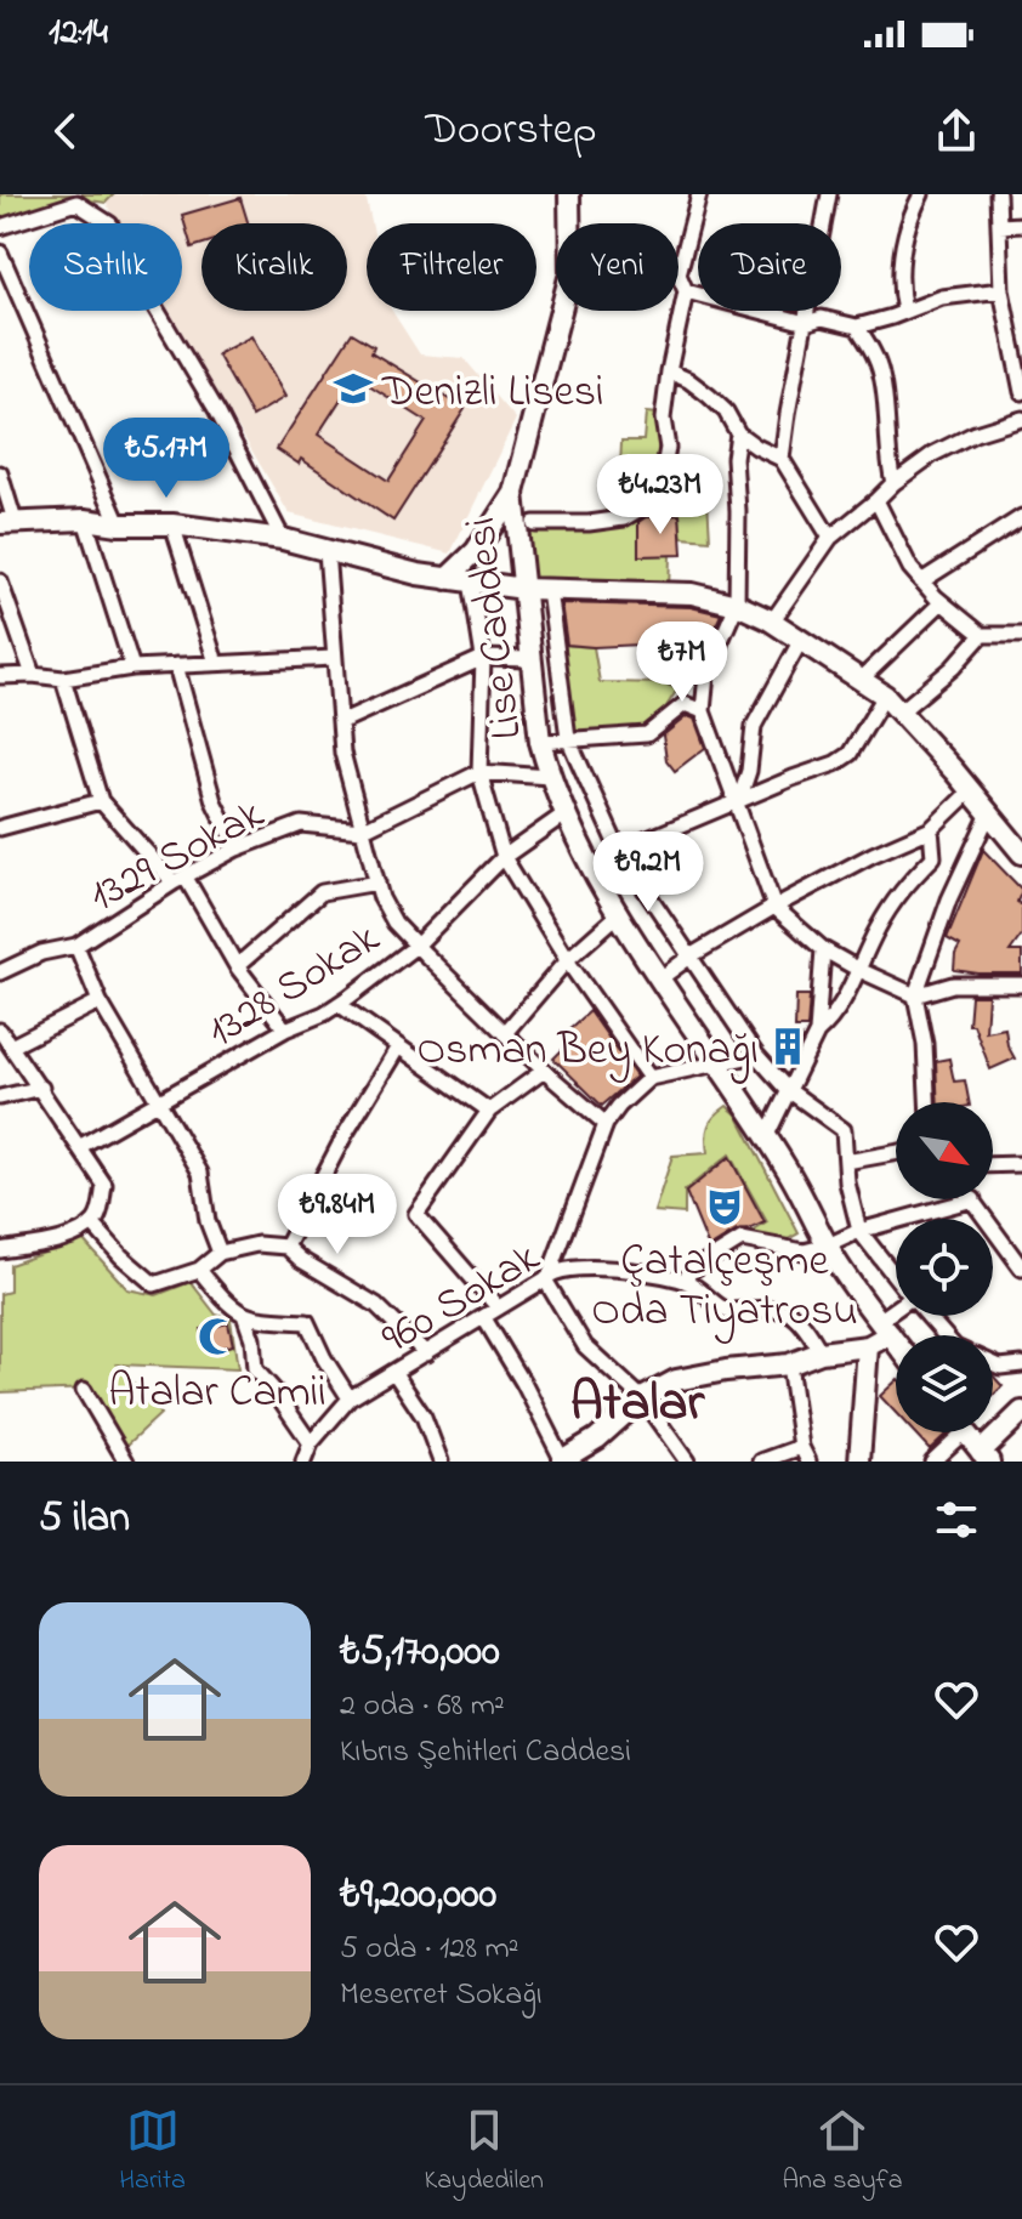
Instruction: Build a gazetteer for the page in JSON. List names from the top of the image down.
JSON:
{
  "streets": {
    "main road": ["Lise Caddesi"],
    "street": ["1329 Sokak", "1328 Sokak", "960 Sokak"]
  },
  "crossings": [
    ["Lise Caddesi", "1328 Sokak"]
  ],
  "districts": ["Atalar"],
  "places": {
    "school or university": ["Denizli Lisesi"],
    "building": ["Osman Bey Konağı"],
    "theatre": ["Çatalçeşme Oda Tiyatrosu"],
    "mosque": ["Atalar Camii"]
  },
  "north": "bottom right",
  "page": {
    "status": "12:14",
    "header": "Doorstep",
    "chip": [
      "Satılık",
      "Kiralık",
      "Filtreler",
      "Yeni",
      "Daire"
    ],
    "price": [
      "₺5.17M",
      "₺4.23M",
      "₺7M",
      "₺9.2M",
      "₺9.84M"
    ],
    "heading": "5 ilan",
    "list": [
      {
        "name": "₺5,170,000",
        "note": "2 oda · 68 m² · Kıbrıs Şehitleri Caddesi"
      },
      {
        "name": "₺9,200,000",
        "note": "5 oda · 128 m² · Meserret Sokağı"
      }
    ],
    "tabs": ["Harita", "Kaydedilen", "Ana sayfa"]
  }
}
